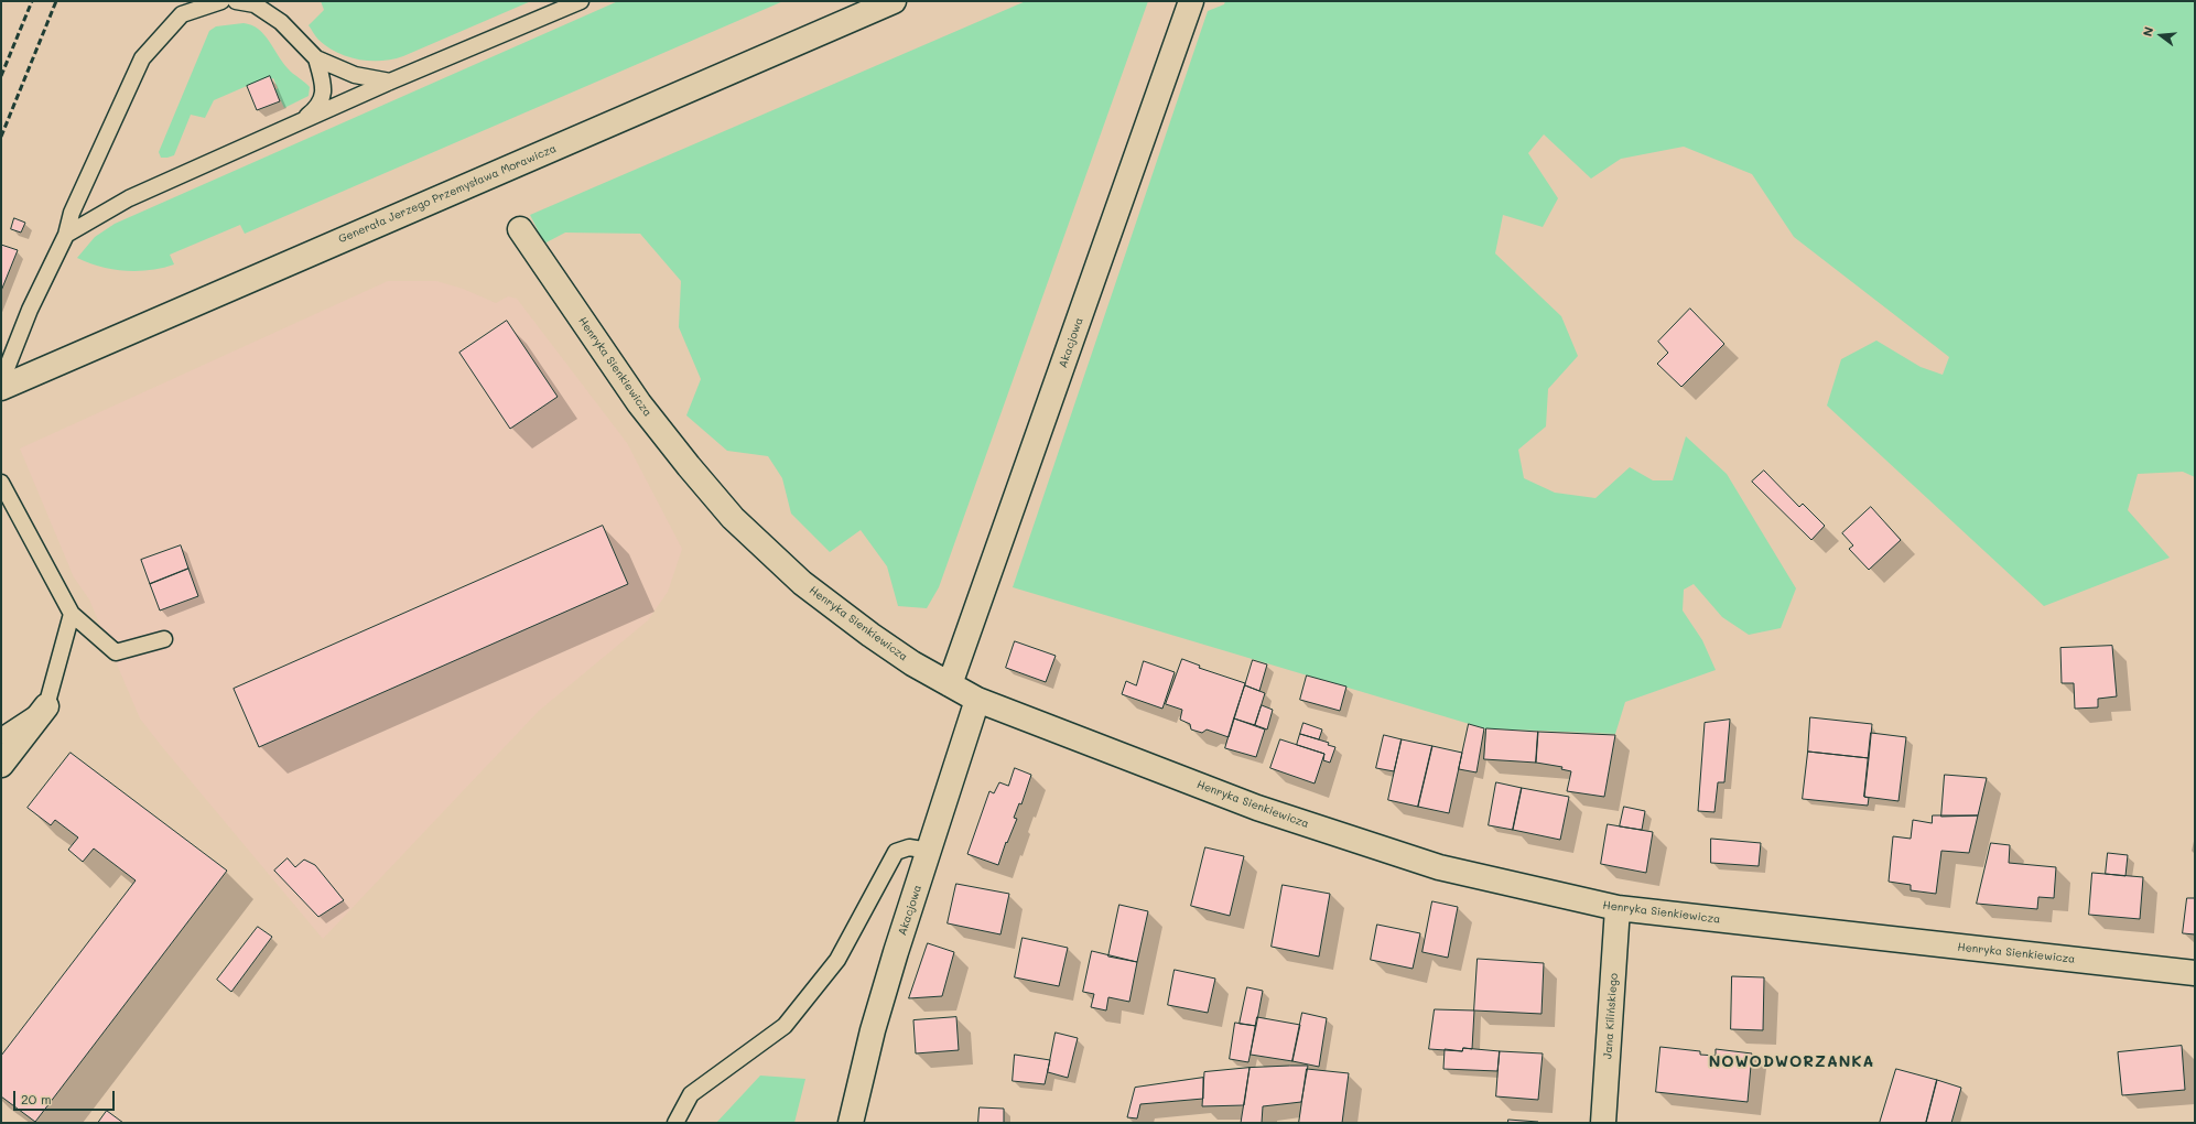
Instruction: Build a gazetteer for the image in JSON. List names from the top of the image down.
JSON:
{
  "streets": {
    "street": [
      "Generała Jerzego Przemysława Morawicza",
      "Akacjowa",
      "Henryka Sienkiewicza",
      "Jana Kilińskiego"
    ]
  },
  "crossings": [
    ["Akacjowa", "Henryka Sienkiewicza"],
    ["Henryka Sienkiewicza", "Jana Kilińskiego"]
  ],
  "districts": ["NOWODWORZANKA"],
  "scale_bar": "20 m",
  "north": "left"
}
